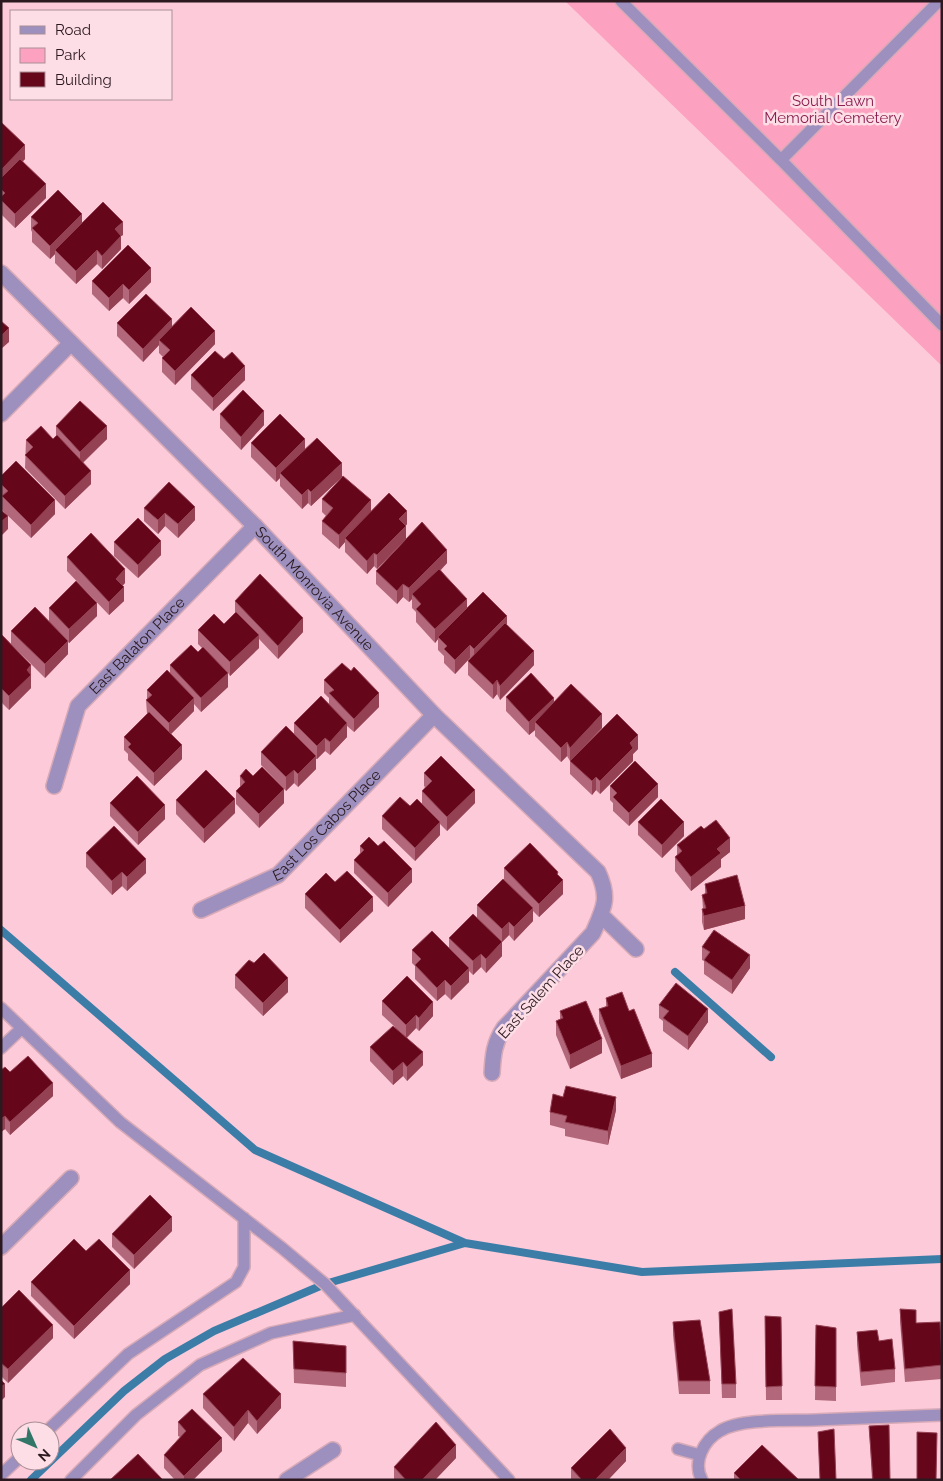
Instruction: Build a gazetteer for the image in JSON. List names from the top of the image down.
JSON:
{
  "streets": {
    "street": [
      "South Monrovia Avenue",
      "East Balaton Place",
      "East Los Cabos Place",
      "East Salem Place"
    ]
  },
  "crossings": [
    ["South Monrovia Avenue", "East Balaton Place"],
    ["South Monrovia Avenue", "East Los Cabos Place"],
    ["South Monrovia Avenue", "East Salem Place"]
  ],
  "parks": ["South Lawn Memorial Cemetery"],
  "legend": ["Road", "Park", "Building"],
  "north": "bottom right"
}
